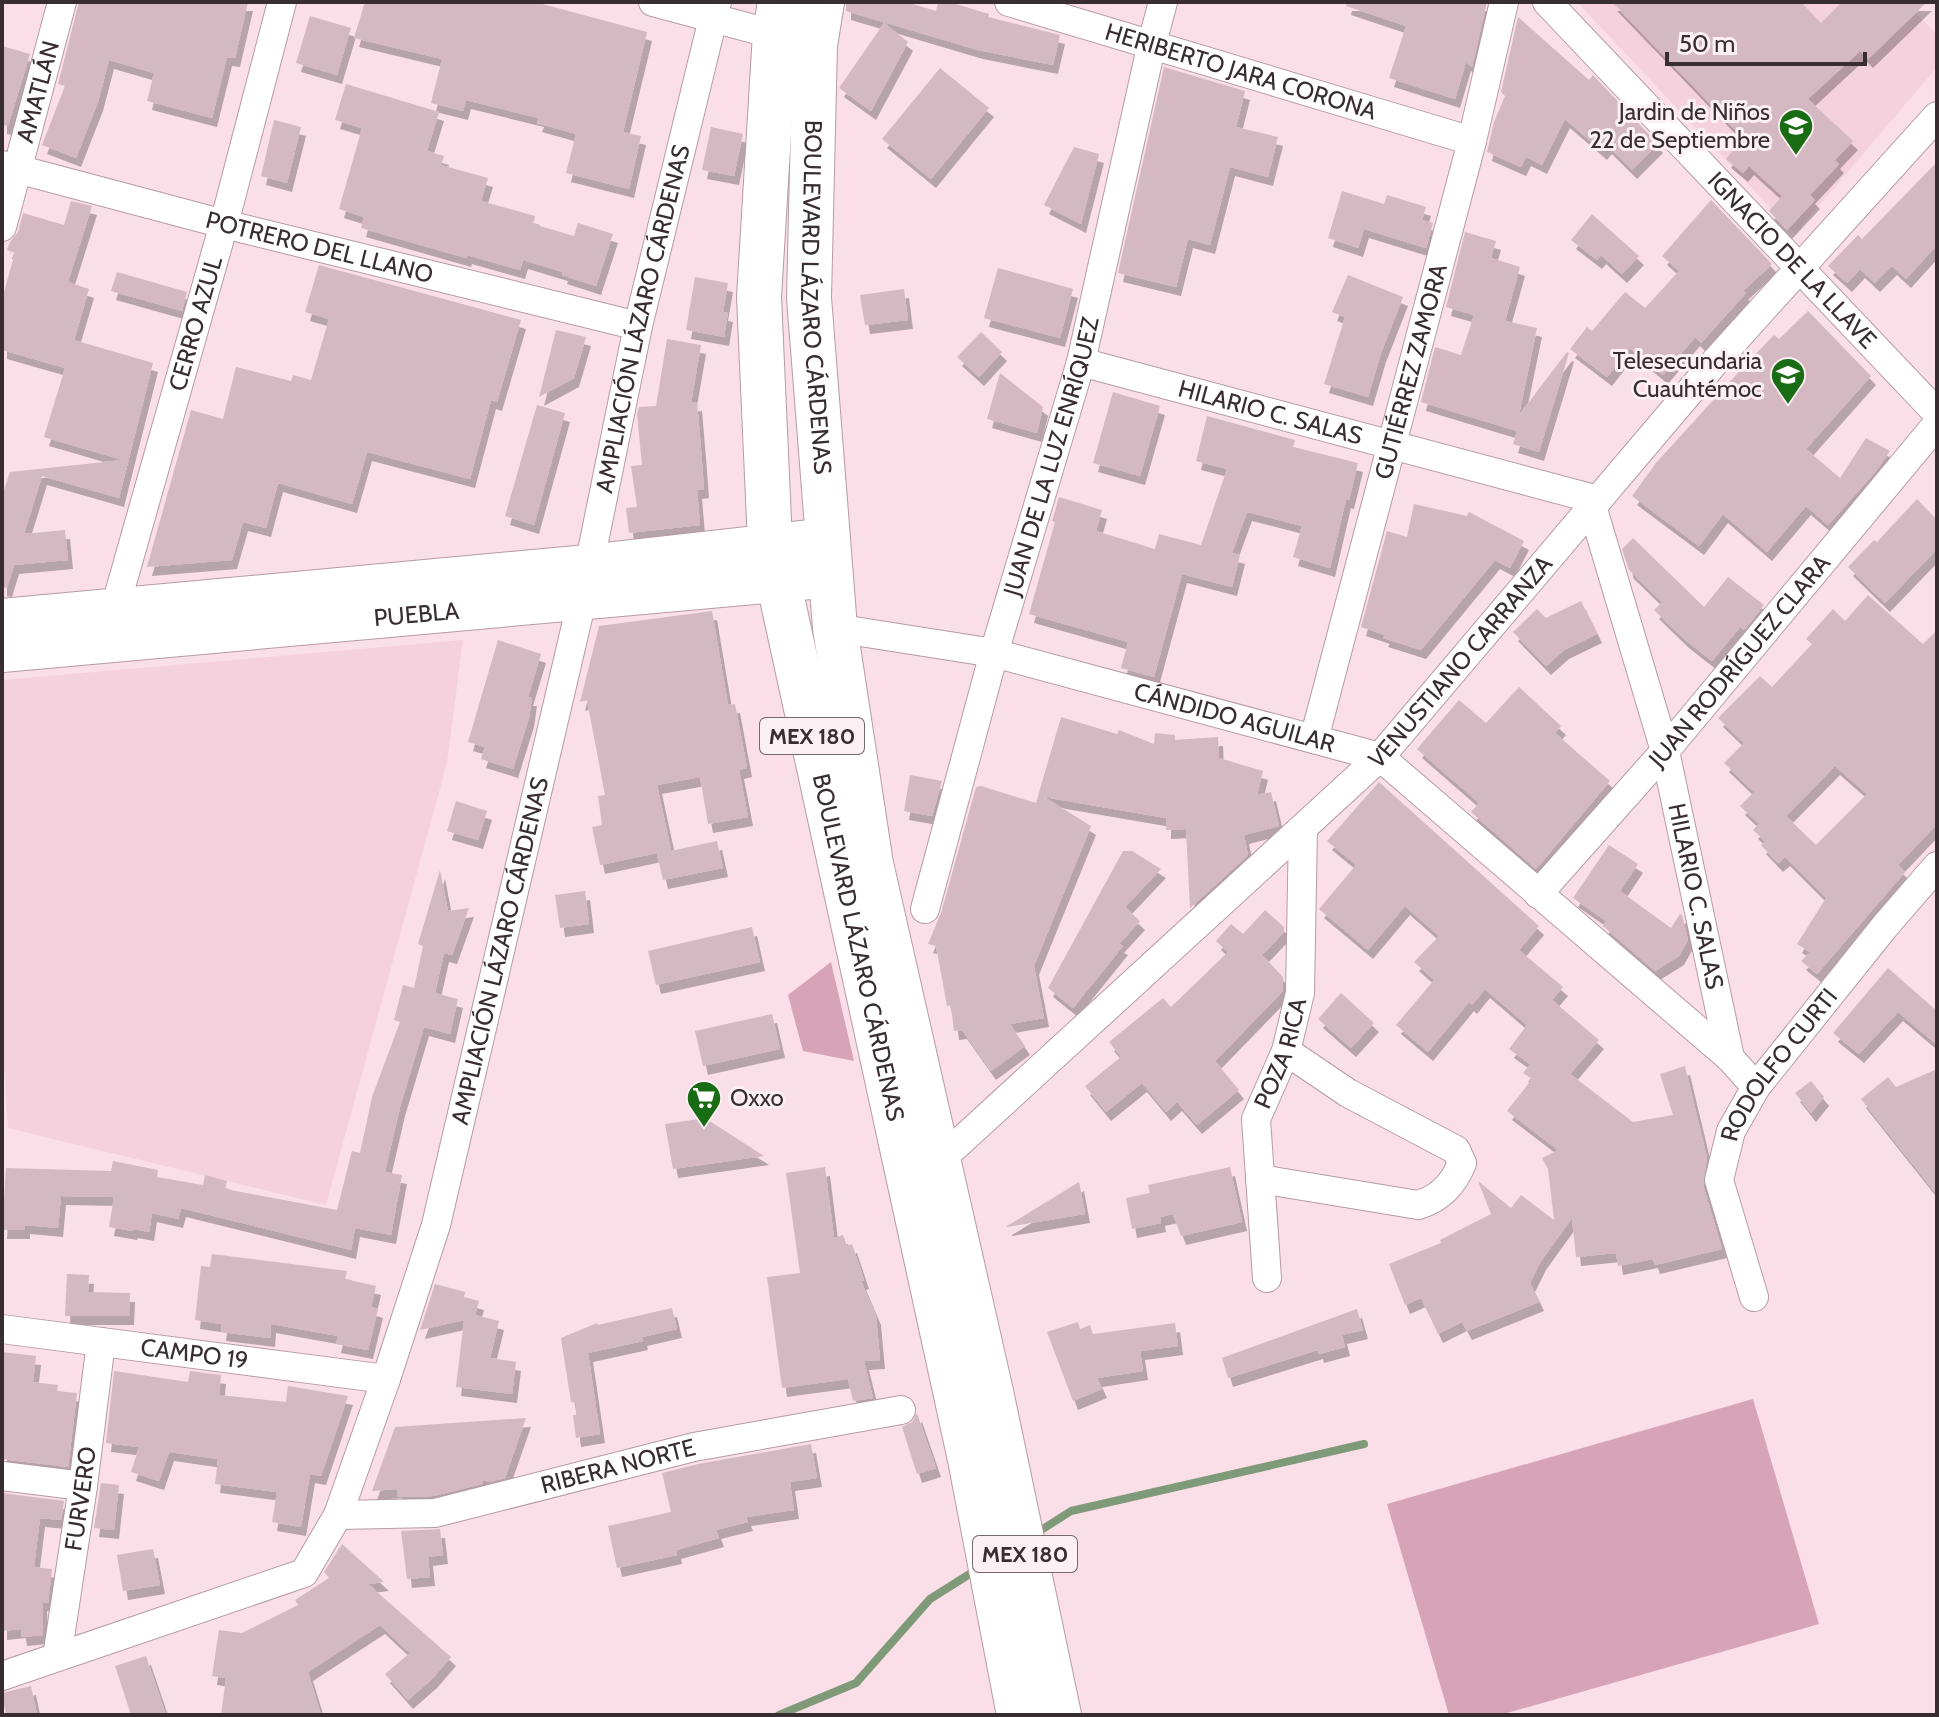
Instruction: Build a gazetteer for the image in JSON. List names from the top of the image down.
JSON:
{
  "streets": {
    "main road": ["BOULEVARD LÁZARO CÁRDENAS", "PUEBLA", "MEX 180"],
    "street": [
      "HERIBERTO JARA CORONA",
      "AMATLÁN",
      "POTRERO DEL LLANO",
      "IGNACIO DE LA LLAVE",
      "AMPLIACIÓN LÁZARO CÁRDENAS",
      "CERRO AZUL",
      "GUTIÉRREZ ZAMORA",
      "HILARIO C. SALAS",
      "JUAN DE LA LUZ ENRÍQUEZ",
      "VENUSTIANO CARRANZA",
      "JUAN RODRÍGUEZ CLARA",
      "CÁNDIDO AGUILAR",
      "POZA RICA",
      "RODOLFO CURTI",
      "CAMPO 19",
      "RIBERA NORTE",
      "FURVERO"
    ]
  },
  "crossings": [
    ["HERIBERTO JARA CORONA", "GUTIÉRREZ ZAMORA"],
    ["HERIBERTO JARA CORONA", "JUAN DE LA LUZ ENRÍQUEZ"],
    ["AMATLÁN", "POTRERO DEL LLANO"],
    ["POTRERO DEL LLANO", "AMPLIACIÓN LÁZARO CÁRDENAS"],
    ["POTRERO DEL LLANO", "CERRO AZUL"],
    ["IGNACIO DE LA LLAVE", "VENUSTIANO CARRANZA"],
    ["BOULEVARD LÁZARO CÁRDENAS", "PUEBLA"],
    ["BOULEVARD LÁZARO CÁRDENAS", "VENUSTIANO CARRANZA"],
    ["BOULEVARD LÁZARO CÁRDENAS", "CÁNDIDO AGUILAR"],
    ["AMPLIACIÓN LÁZARO CÁRDENAS", "PUEBLA"],
    ["AMPLIACIÓN LÁZARO CÁRDENAS", "CAMPO 19"],
    ["AMPLIACIÓN LÁZARO CÁRDENAS", "RIBERA NORTE"],
    ["AMPLIACIÓN LÁZARO CÁRDENAS", "FURVERO"],
    ["CERRO AZUL", "PUEBLA"],
    ["GUTIÉRREZ ZAMORA", "HILARIO C. SALAS"],
    ["GUTIÉRREZ ZAMORA", "CÁNDIDO AGUILAR"],
    ["HILARIO C. SALAS", "JUAN DE LA LUZ ENRÍQUEZ"],
    ["HILARIO C. SALAS", "VENUSTIANO CARRANZA"],
    ["HILARIO C. SALAS", "JUAN RODRÍGUEZ CLARA"],
    ["HILARIO C. SALAS", "CÁNDIDO AGUILAR"],
    ["JUAN DE LA LUZ ENRÍQUEZ", "CÁNDIDO AGUILAR"],
    ["VENUSTIANO CARRANZA", "CÁNDIDO AGUILAR"],
    ["VENUSTIANO CARRANZA", "POZA RICA"],
    ["JUAN RODRÍGUEZ CLARA", "CÁNDIDO AGUILAR"],
    ["CÁNDIDO AGUILAR", "RODOLFO CURTI"],
    ["CAMPO 19", "FURVERO"]
  ],
  "places": {
    "school or university": ["Jardin de Niños 22 de Septiembre", "Telesecundaria Cuauhtémoc"],
    "supermarket": ["Oxxo"]
  },
  "scale_bar": "50 m"
}
